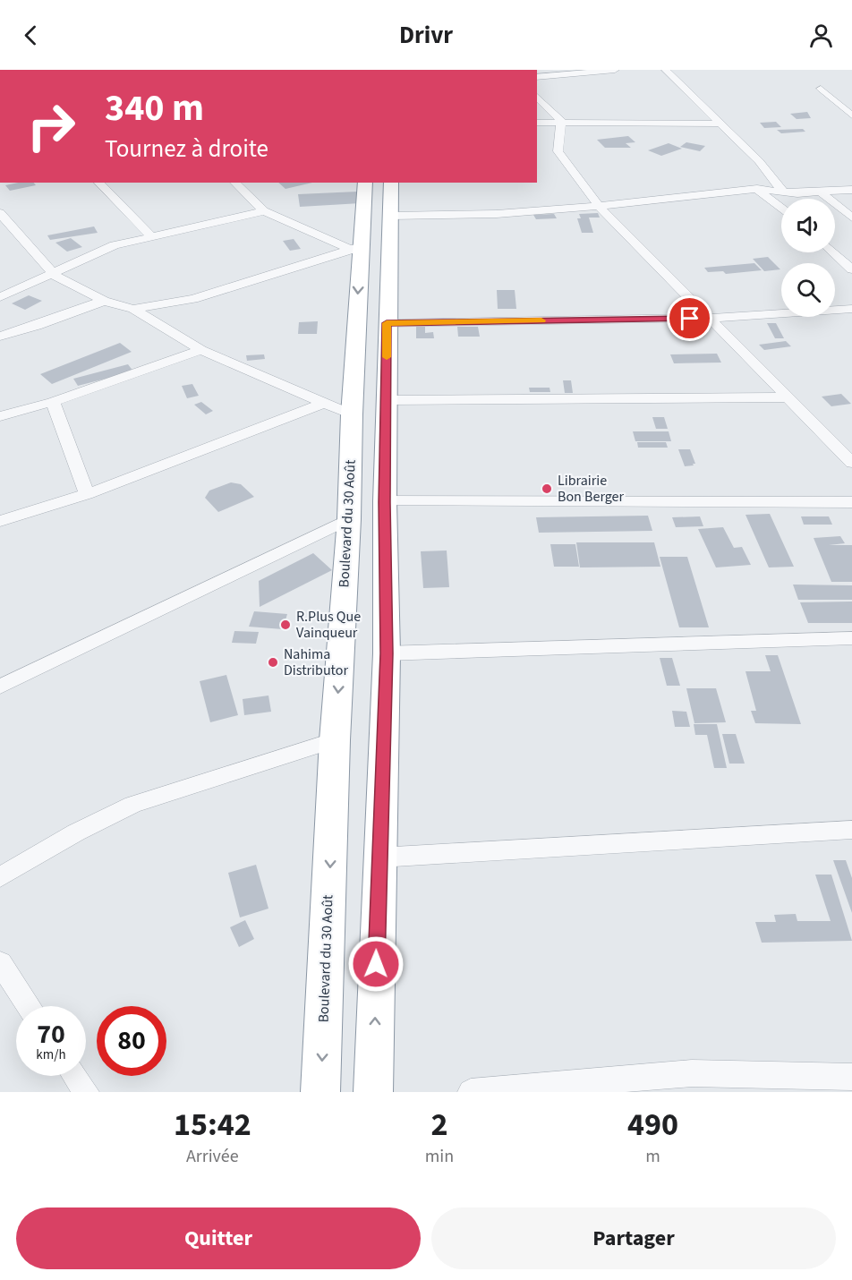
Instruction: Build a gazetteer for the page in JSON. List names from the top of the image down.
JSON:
{
  "streets": {
    "highway": ["Boulevard du 30 Août"]
  },
  "places": ["Librairie Bon Berger", "R.Plus Que Vainqueur", "Nahima Distributor"],
  "page": {
    "header": "Drivr",
    "turn": ["340 m", "Tournez à droite"],
    "speed": "70 km/h",
    "limit": "80",
    "eta": [
      "15:42",
      "Arrivée",
      "2",
      "min",
      "490",
      "m"
    ],
    "buttons": ["Quitter", "Partager"]
  }
}
